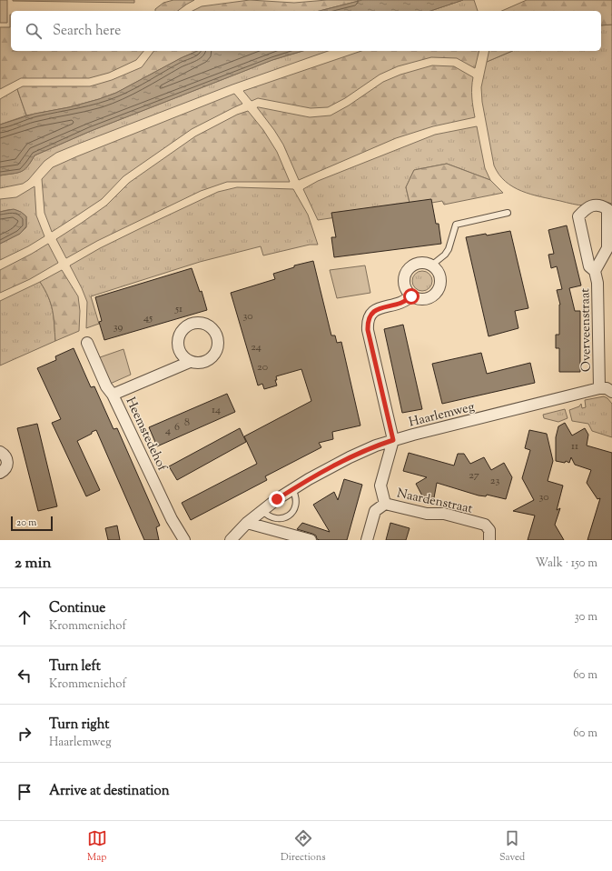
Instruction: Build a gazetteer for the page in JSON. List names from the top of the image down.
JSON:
{
  "streets": {
    "street": [
      "Overveenstraat",
      "Haarlemweg",
      "Heemstedehof",
      "Naardenstraat"
    ]
  },
  "crossings": [
    ["Overveenstraat", "Haarlemweg"],
    ["Haarlemweg", "Naardenstraat"]
  ],
  "house_numbers": [
    "51",
    "30",
    "45",
    "39",
    "24",
    "20",
    "14",
    "8",
    "6",
    "4",
    "11",
    "27",
    "23",
    "30"
  ],
  "scale_bar": "20 m",
  "page": {
    "search": "Search here",
    "scale": "20 m",
    "heading": ["2 min", "Walk · 150 m"],
    "list": [
      ["Continue", "Krommeniehof", "30 m"],
      ["Turn left", "Krommeniehof", "60 m"],
      ["Turn right", "Haarlemweg", "60 m"],
      "Arrive at destination"
    ],
    "nav": ["Map", "Directions", "Saved"]
  }
}
